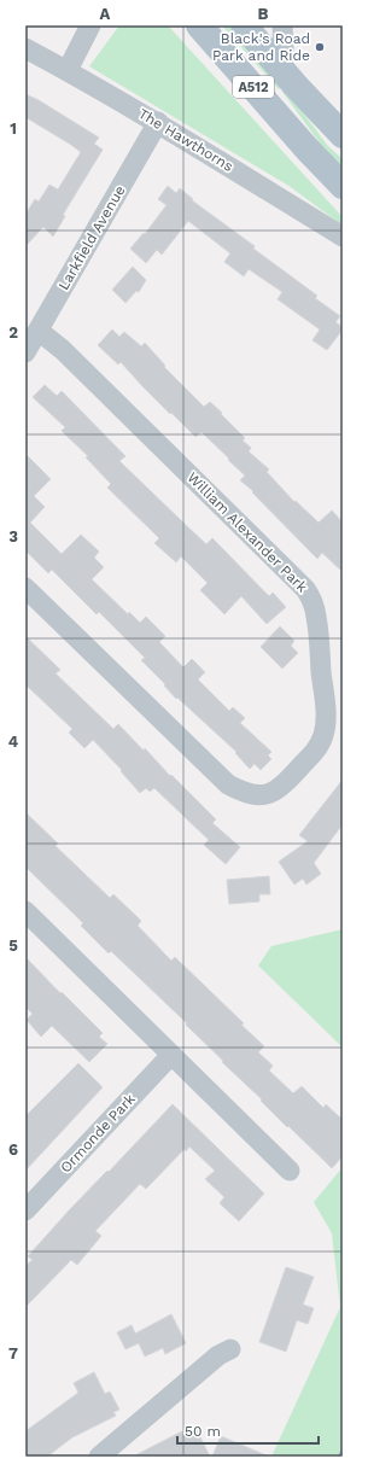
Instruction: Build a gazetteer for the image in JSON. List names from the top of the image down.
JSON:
{
  "streets": {
    "main road": ["A512"],
    "street": [
      "The Hawthorns",
      "Larkfield Avenue",
      "William Alexander Park",
      "Ormonde Park"
    ]
  },
  "crossings": [
    ["The Hawthorns", "Larkfield Avenue"],
    ["Larkfield Avenue", "William Alexander Park"]
  ],
  "places": ["Black's Road Park and Ride"],
  "scale_bar": "50 m",
  "grid": {
    "columns": ["A", "B"],
    "rows": [
      "1",
      "2",
      "3",
      "4",
      "5",
      "6",
      "7"
    ]
  }
}
